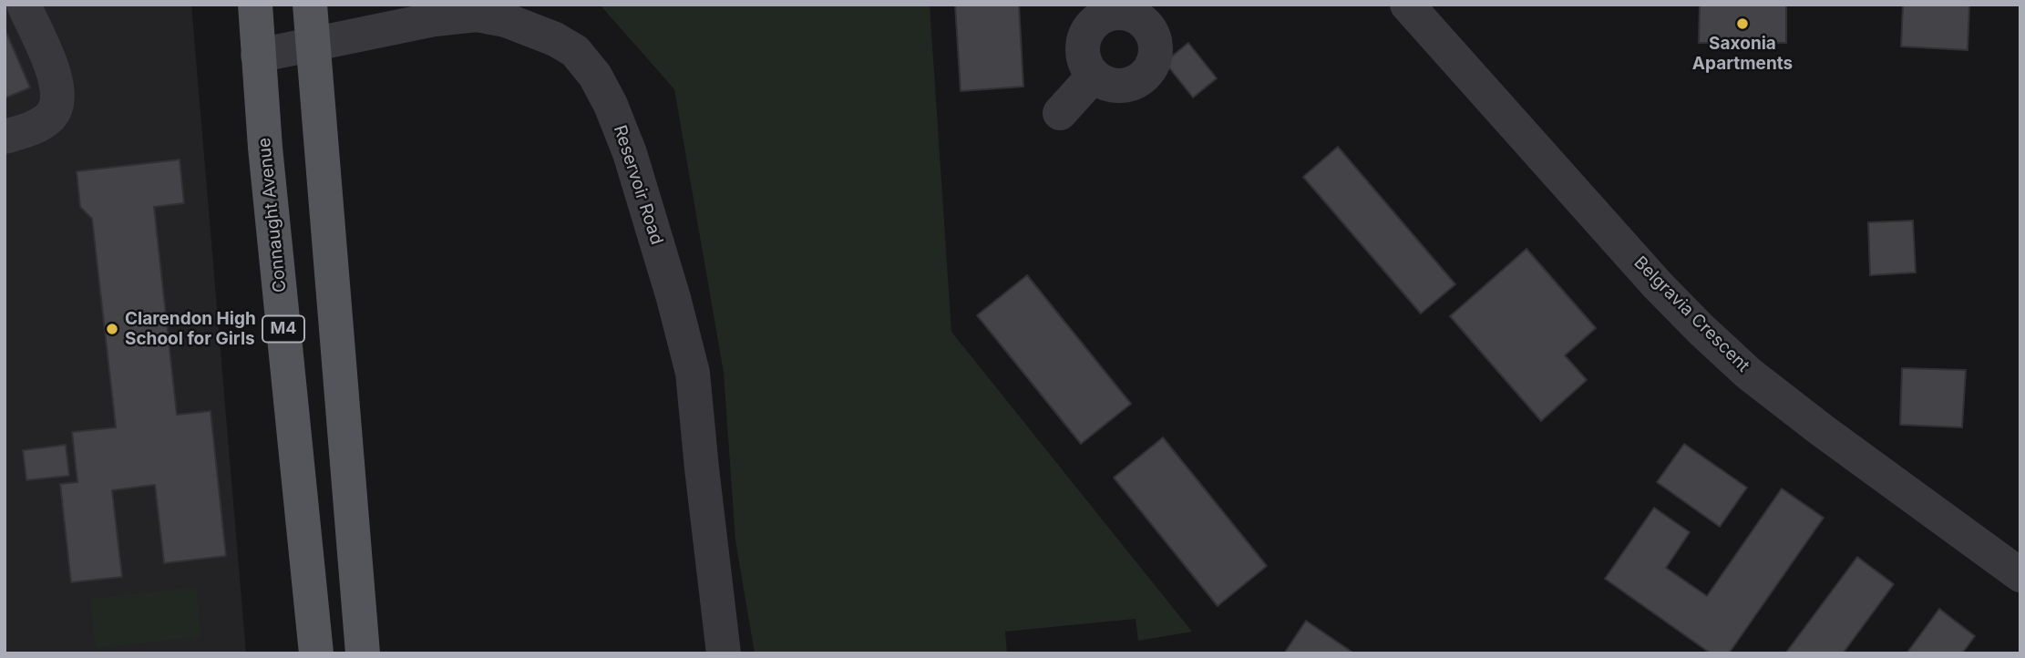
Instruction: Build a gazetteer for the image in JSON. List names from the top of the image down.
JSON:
{
  "streets": {
    "main road": ["Connaught Avenue", "M4"],
    "street": ["Reservoir Road", "Belgravia Crescent"]
  },
  "crossings": [
    ["Reservoir Road", "Connaught Avenue"]
  ],
  "places": ["Saxonia Apartments", "Clarendon High School for Girls"]
}
